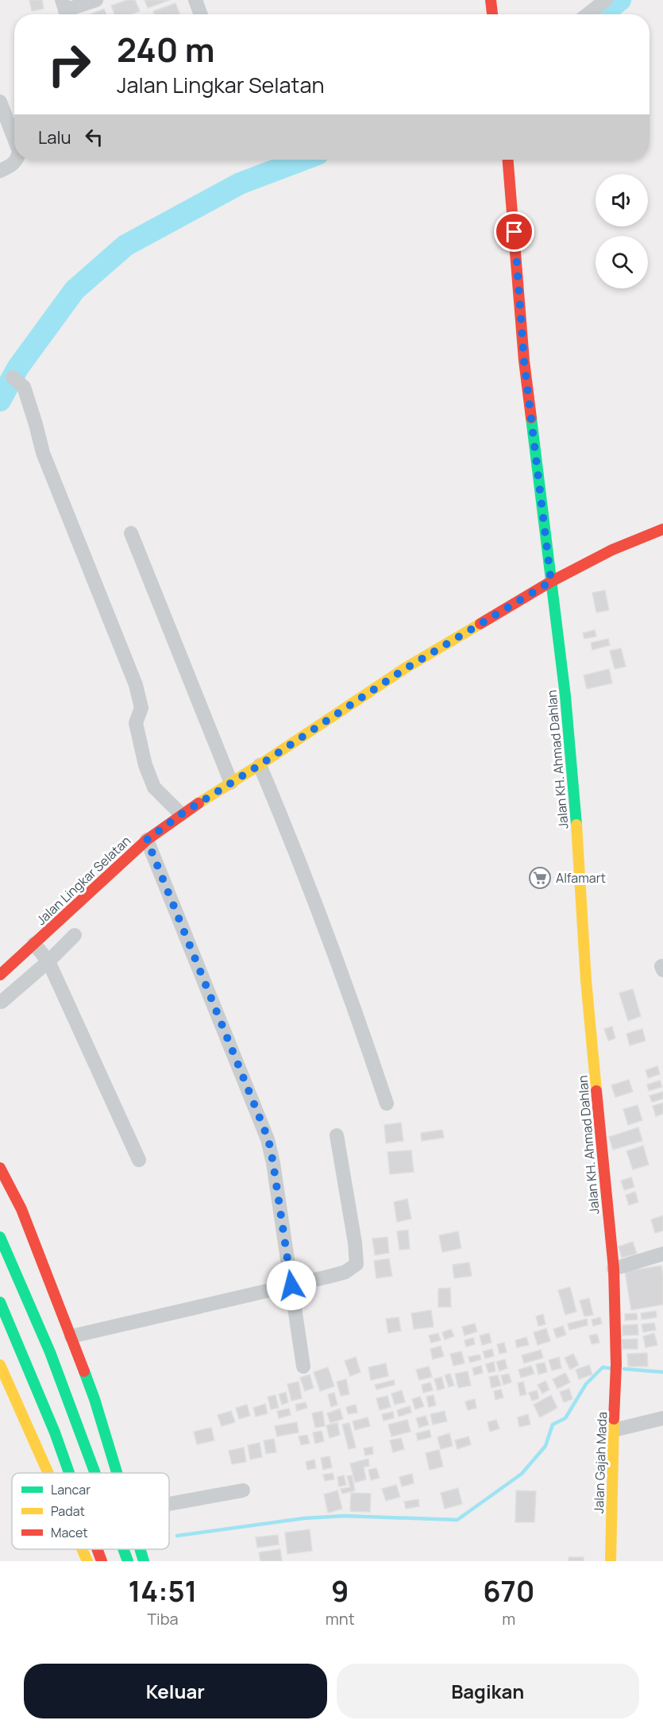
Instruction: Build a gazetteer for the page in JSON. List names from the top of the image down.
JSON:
{
  "streets": {
    "main road": ["Jalan KH. Ahmad Dahlan", "Jalan Lingkar Selatan", "Jalan Gajah Mada"]
  },
  "crossings": [
    ["Jalan KH. Ahmad Dahlan", "Jalan Lingkar Selatan"],
    ["Jalan KH. Ahmad Dahlan", "Jalan Gajah Mada"]
  ],
  "places": {
    "supermarket": ["Alfamart"]
  },
  "legend": ["Lancar", "Padat", "Macet"],
  "page": {
    "turn": ["240 m", "Jalan Lingkar Selatan"],
    "then": "Lalu",
    "eta": [
      "14:51",
      "Tiba",
      "9",
      "mnt",
      "670",
      "m"
    ],
    "buttons": ["Keluar", "Bagikan"]
  }
}
